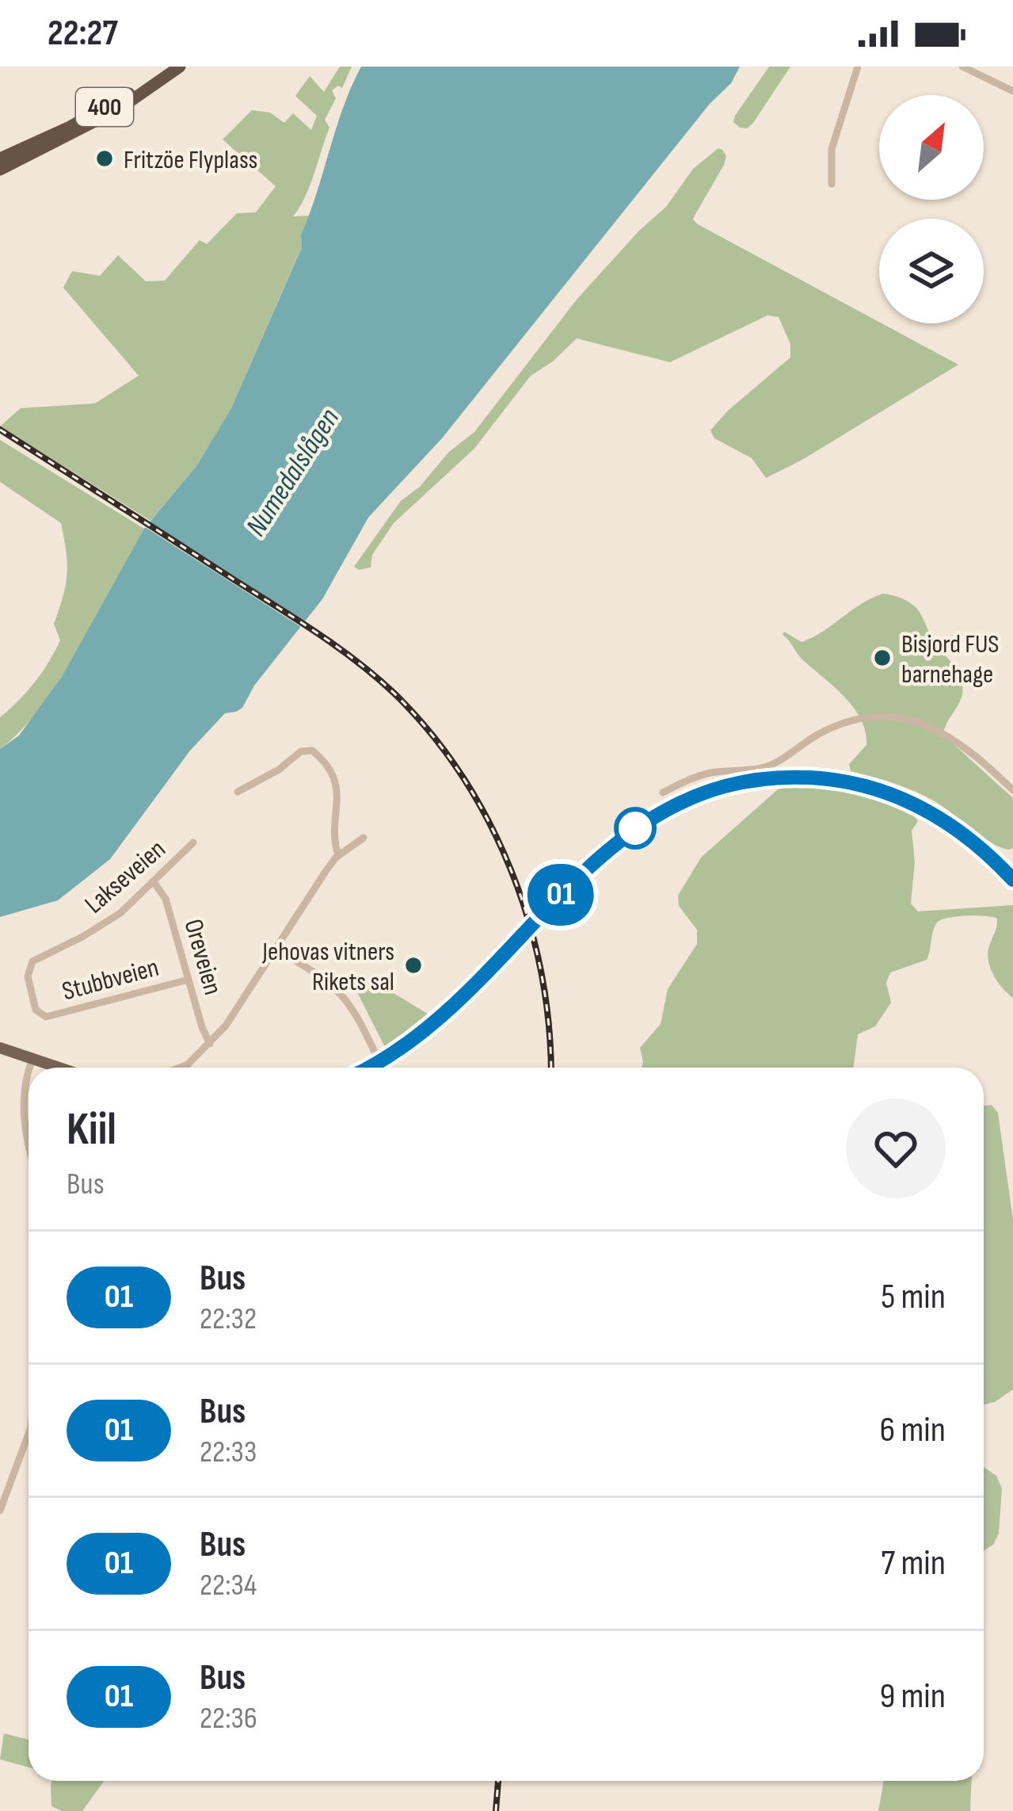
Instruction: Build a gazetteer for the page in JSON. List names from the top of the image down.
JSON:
{
  "streets": {
    "highway": ["400"],
    "street": ["Lakseveien", "Oreveien", "Stubbveien"]
  },
  "crossings": [
    ["Lakseveien", "Oreveien"],
    ["Lakseveien", "Stubbveien"],
    ["Oreveien", "Stubbveien"]
  ],
  "water": ["Numedalslågen"],
  "places": ["Fritzöe Flyplass", "Bisjord FUS barnehage", "Jehovas vitners Rikets sal"],
  "lines": ["bus line 01"],
  "north": "top right",
  "page": {
    "status": "22:27",
    "on_map": "01",
    "heading": ["Kiil", "Bus"],
    "list": [
      {
        "mark": "01",
        "name": "Bus",
        "note": "22:32",
        "value": "5 min"
      },
      {
        "mark": "01",
        "name": "Bus",
        "note": "22:33",
        "value": "6 min"
      },
      {
        "mark": "01",
        "name": "Bus",
        "note": "22:34",
        "value": "7 min"
      },
      {
        "mark": "01",
        "name": "Bus",
        "note": "22:36",
        "value": "9 min"
      }
    ]
  }
}
